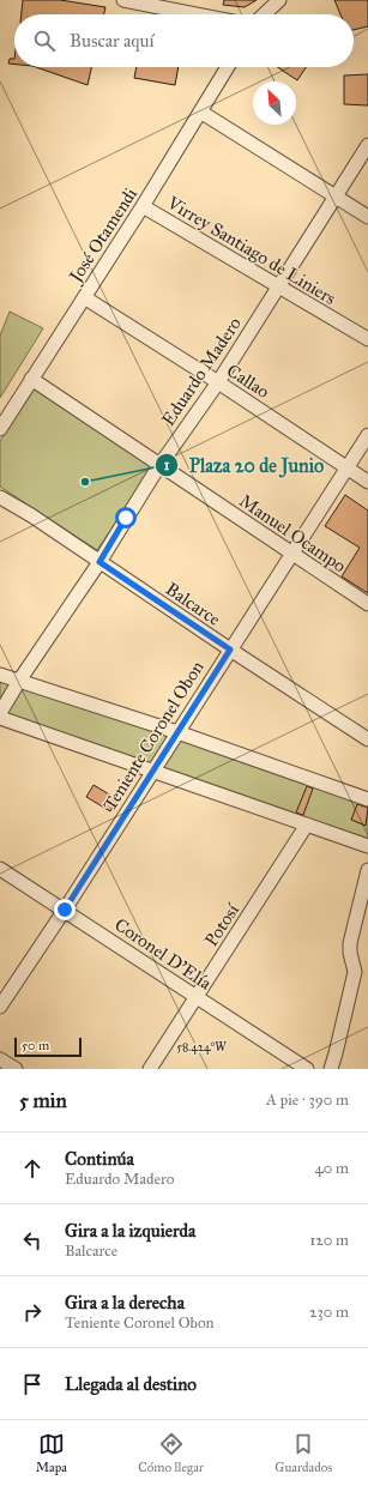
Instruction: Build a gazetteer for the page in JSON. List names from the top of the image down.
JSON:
{
  "streets": {
    "street": [
      "José Otamendi",
      "Virrey Santiago de Liniers",
      "Eduardo Madero",
      "Callao",
      "Manuel Ocampo",
      "Balcarce",
      "Teniente Coronel Obon",
      "Potosí",
      "Coronel D'Elía"
    ]
  },
  "crossings": [
    ["José Otamendi", "Virrey Santiago de Liniers"],
    ["José Otamendi", "Callao"],
    ["José Otamendi", "Manuel Ocampo"],
    ["Virrey Santiago de Liniers", "Eduardo Madero"],
    ["Eduardo Madero", "Callao"],
    ["Eduardo Madero", "Manuel Ocampo"],
    ["Eduardo Madero", "Balcarce"],
    ["Callao", "Teniente Coronel Obon"],
    ["Manuel Ocampo", "Teniente Coronel Obon"],
    ["Balcarce", "Teniente Coronel Obon"],
    ["Teniente Coronel Obon", "Coronel D'Elía"],
    ["Potosí", "Coronel D'Elía"]
  ],
  "places": ["Plaza 20 de Junio"],
  "scale_bar": "50 m",
  "north": "top left",
  "page": {
    "search": "Buscar aquí",
    "scale": "50 m",
    "heading": ["5 min", "A pie · 390 m"],
    "list": [
      ["Continúa", "Eduardo Madero", "40 m"],
      ["Gira a la izquierda", "Balcarce", "120 m"],
      ["Gira a la derecha", "Teniente Coronel Obon", "230 m"],
      "Llegada al destino"
    ],
    "nav": ["Mapa", "Cómo llegar", "Guardados"]
  },
  "coordinates": ["58.424°W"]
}
